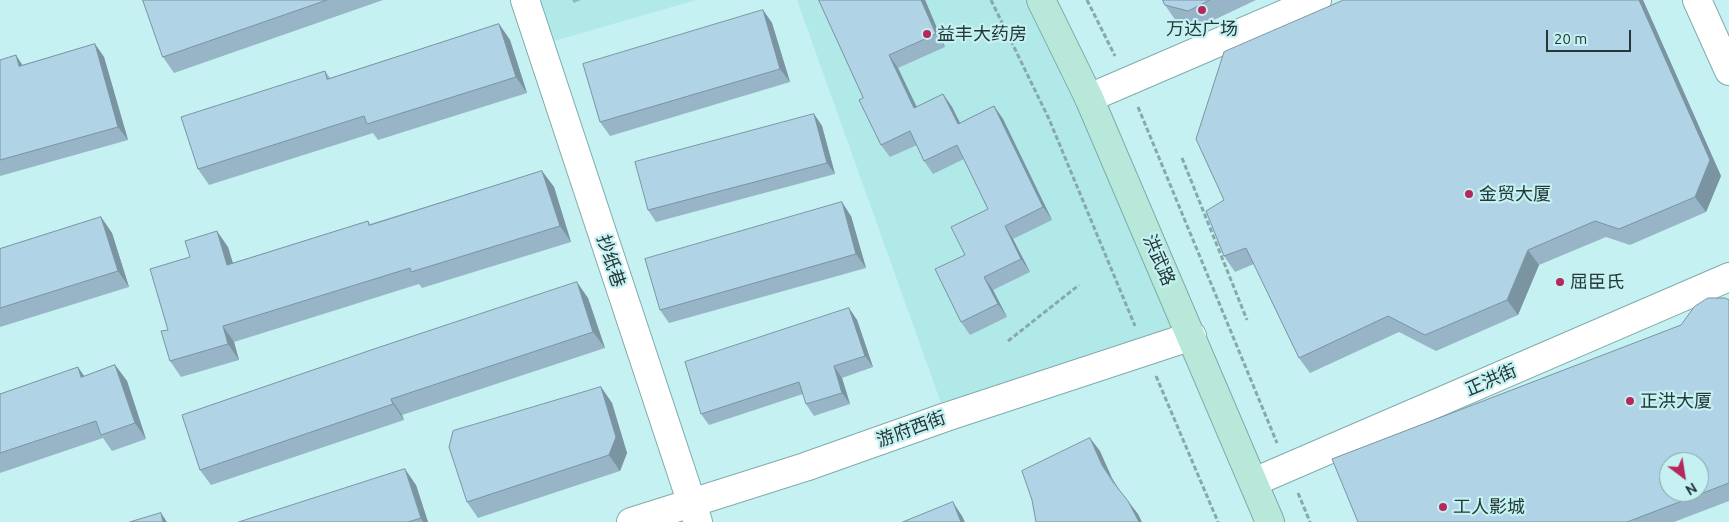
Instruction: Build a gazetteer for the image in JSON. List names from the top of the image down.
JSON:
{
  "streets": {
    "main road": ["洪武路"],
    "street": ["抄纸巷", "正洪街", "游府西街"]
  },
  "crossings": [
    ["洪武路", "正洪街"],
    ["洪武路", "游府西街"],
    ["抄纸巷", "游府西街"]
  ],
  "places": [
    "万达广场",
    "益丰大药房",
    "金贸大厦",
    "屈臣氏",
    "正洪大厦",
    "工人影城"
  ],
  "scale_bar": "20 m",
  "north": "bottom right"
}
